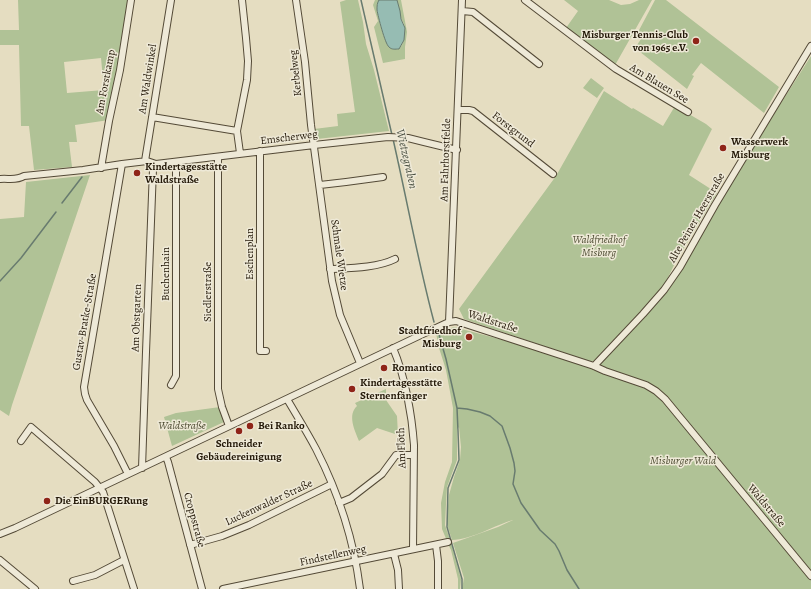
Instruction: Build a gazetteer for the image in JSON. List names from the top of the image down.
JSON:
{
  "streets": {
    "street": [
      "Kerbelweg",
      "Am Waldwinkel",
      "Am Forstkamp",
      "Am Blauen See",
      "Forstgrund",
      "Emscherweg",
      "Am Fahrhorstfelde",
      "Alte Peiner Heerstraße",
      "Eschenplan",
      "Schmale Wietze",
      "Buchenhain",
      "Siedlerstraße",
      "Am Obstgarten",
      "Gustav-Bratke-Straße",
      "Waldstraße",
      "Am Flöth",
      "Luckenwalder Straße",
      "Croppstraße",
      "Findstellenweg"
    ]
  },
  "crossings": [
    ["Kerbelweg", "Emscherweg"],
    ["Kerbelweg", "Schmale Wietze"],
    ["Am Waldwinkel", "Emscherweg"],
    ["Forstgrund", "Am Fahrhorstfelde"],
    ["Emscherweg", "Am Fahrhorstfelde"],
    ["Emscherweg", "Eschenplan"],
    ["Emscherweg", "Schmale Wietze"],
    ["Emscherweg", "Buchenhain"],
    ["Emscherweg", "Siedlerstraße"],
    ["Emscherweg", "Gustav-Bratke-Straße"],
    ["Am Fahrhorstfelde", "Waldstraße"],
    ["Alte Peiner Heerstraße", "Waldstraße"],
    ["Am Flöth", "Findstellenweg"],
    ["Luckenwalder Straße", "Croppstraße"]
  ],
  "water": ["Wietzegraben"],
  "parks": ["Waldfriedhof Misburg", "Waldstraße", "Misburger Wald"],
  "places": [
    "Misburger Tennis-Club von 1965 e.V.",
    "Wasserwerk Misburg",
    "Kindertagesstätte Waldstraße",
    "Stadtfriedhof Misburg",
    "Romantico",
    "Kindertagesstätte Sternenfänger",
    "Bei Ranko",
    "Schneider Gebäudereinigung",
    "Die EinBURGERung"
  ]
}
